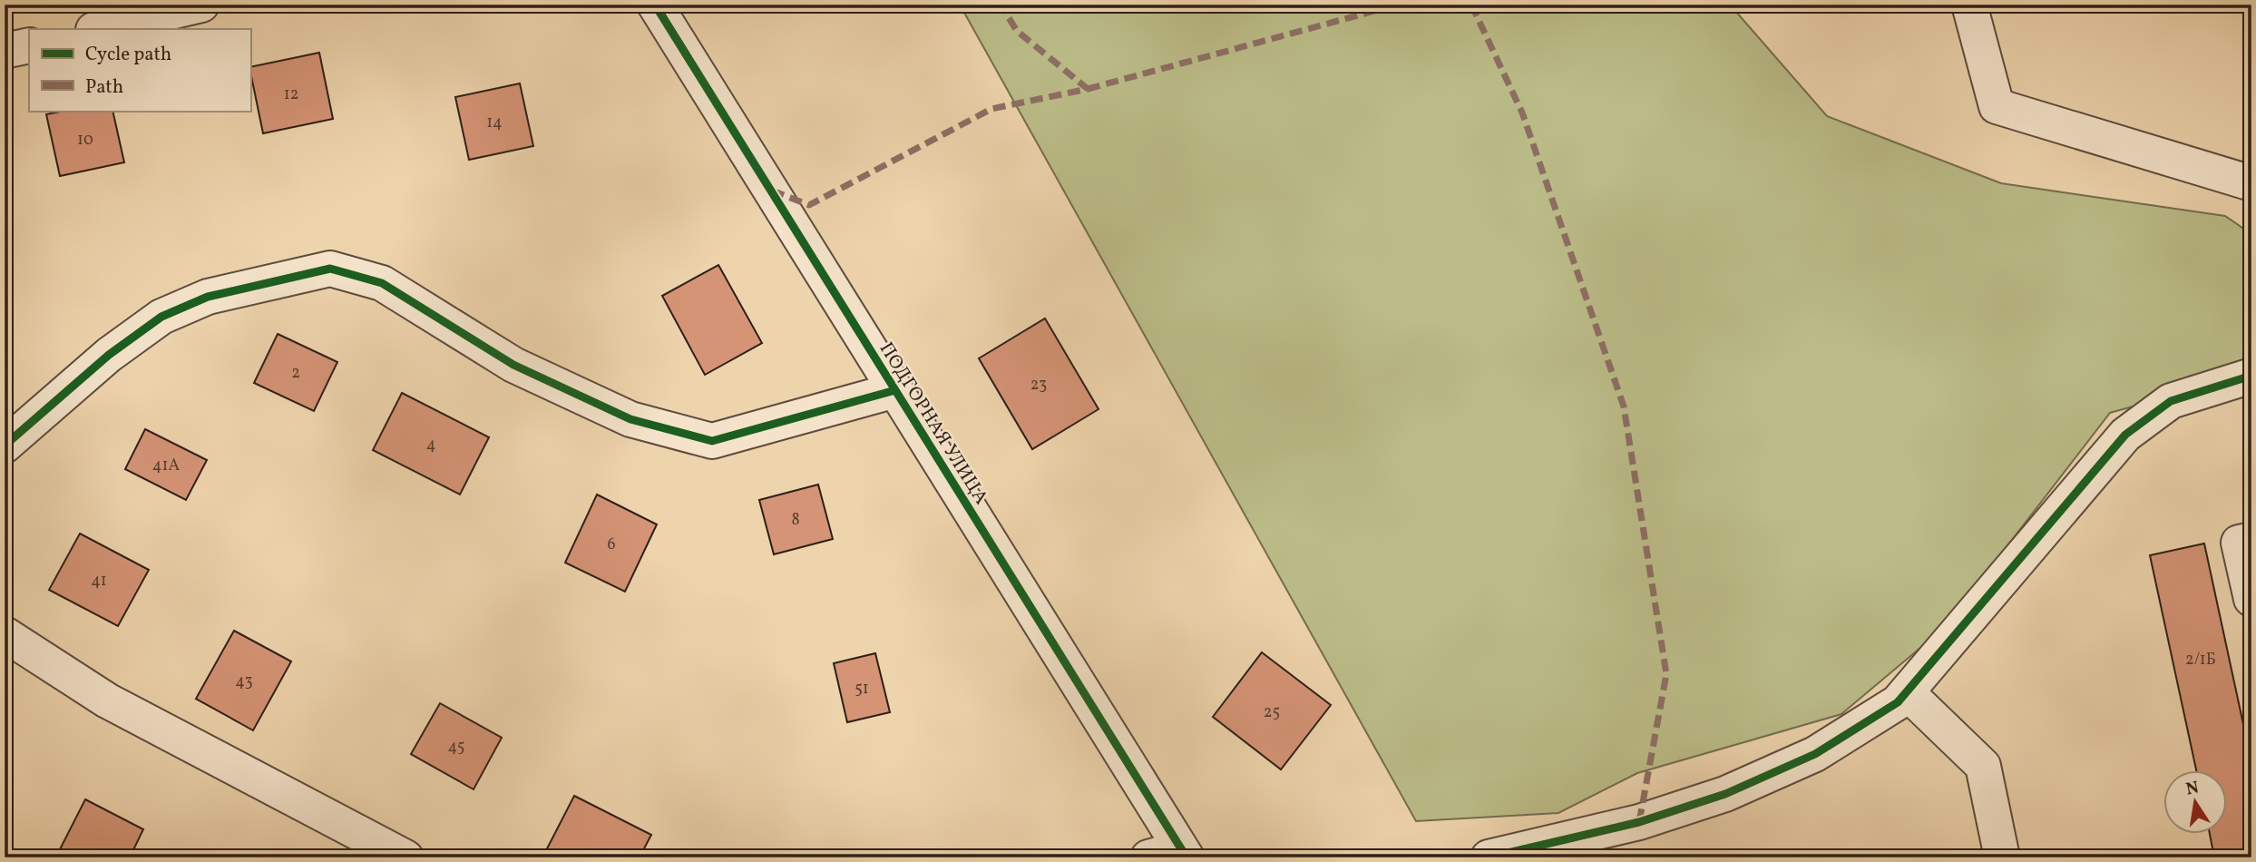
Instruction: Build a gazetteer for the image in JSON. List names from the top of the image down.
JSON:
{
  "streets": {
    "street": ["ПОДГОРНАЯ УЛИЦА"]
  },
  "house_numbers": [
    "12",
    "14",
    "10",
    "2",
    "23",
    "4",
    "41А",
    "8",
    "6",
    "41",
    "2/1Б",
    "43",
    "51",
    "25",
    "45"
  ],
  "legend": ["Cycle path", "Path"],
  "north": "top"
}
